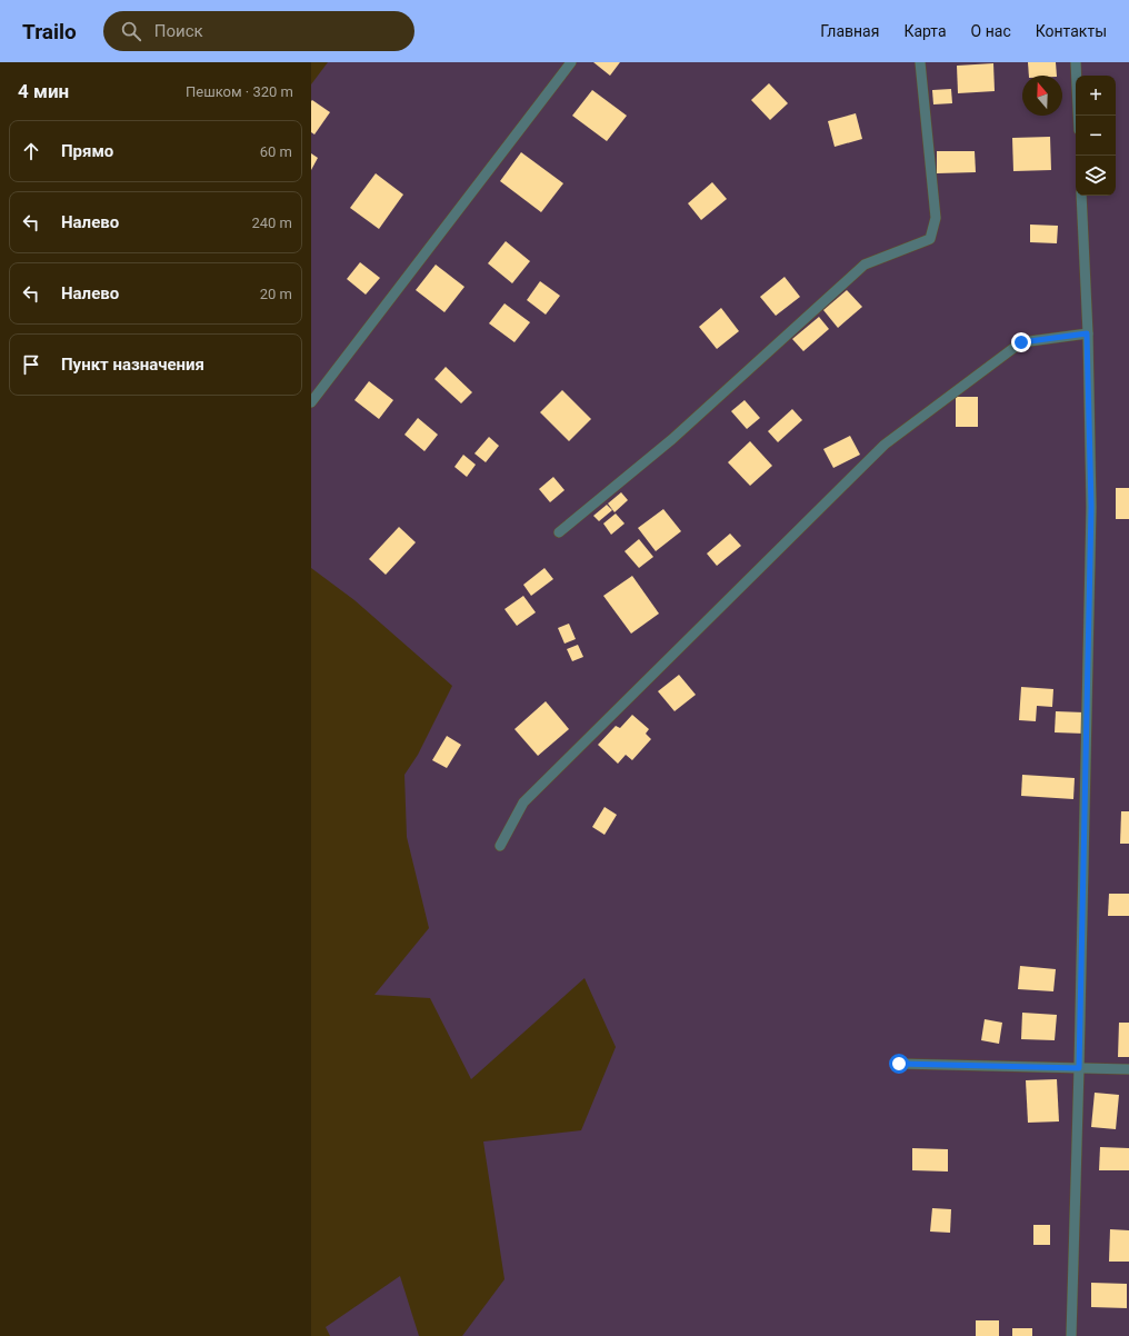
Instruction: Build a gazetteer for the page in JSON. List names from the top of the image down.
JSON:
{
  "north": "top",
  "page": {
    "header": "Trailo",
    "search": "Поиск",
    "nav": [
      "Главная",
      "Карта",
      "О нас",
      "Контакты"
    ],
    "heading": ["4 мин", "Пешком · 320 m"],
    "map_buttons": ["+", "−"],
    "list": [
      ["Прямо", "60 m"],
      ["Налево", "240 m"],
      ["Налево", "20 m"],
      "Пункт назначения"
    ]
  }
}
